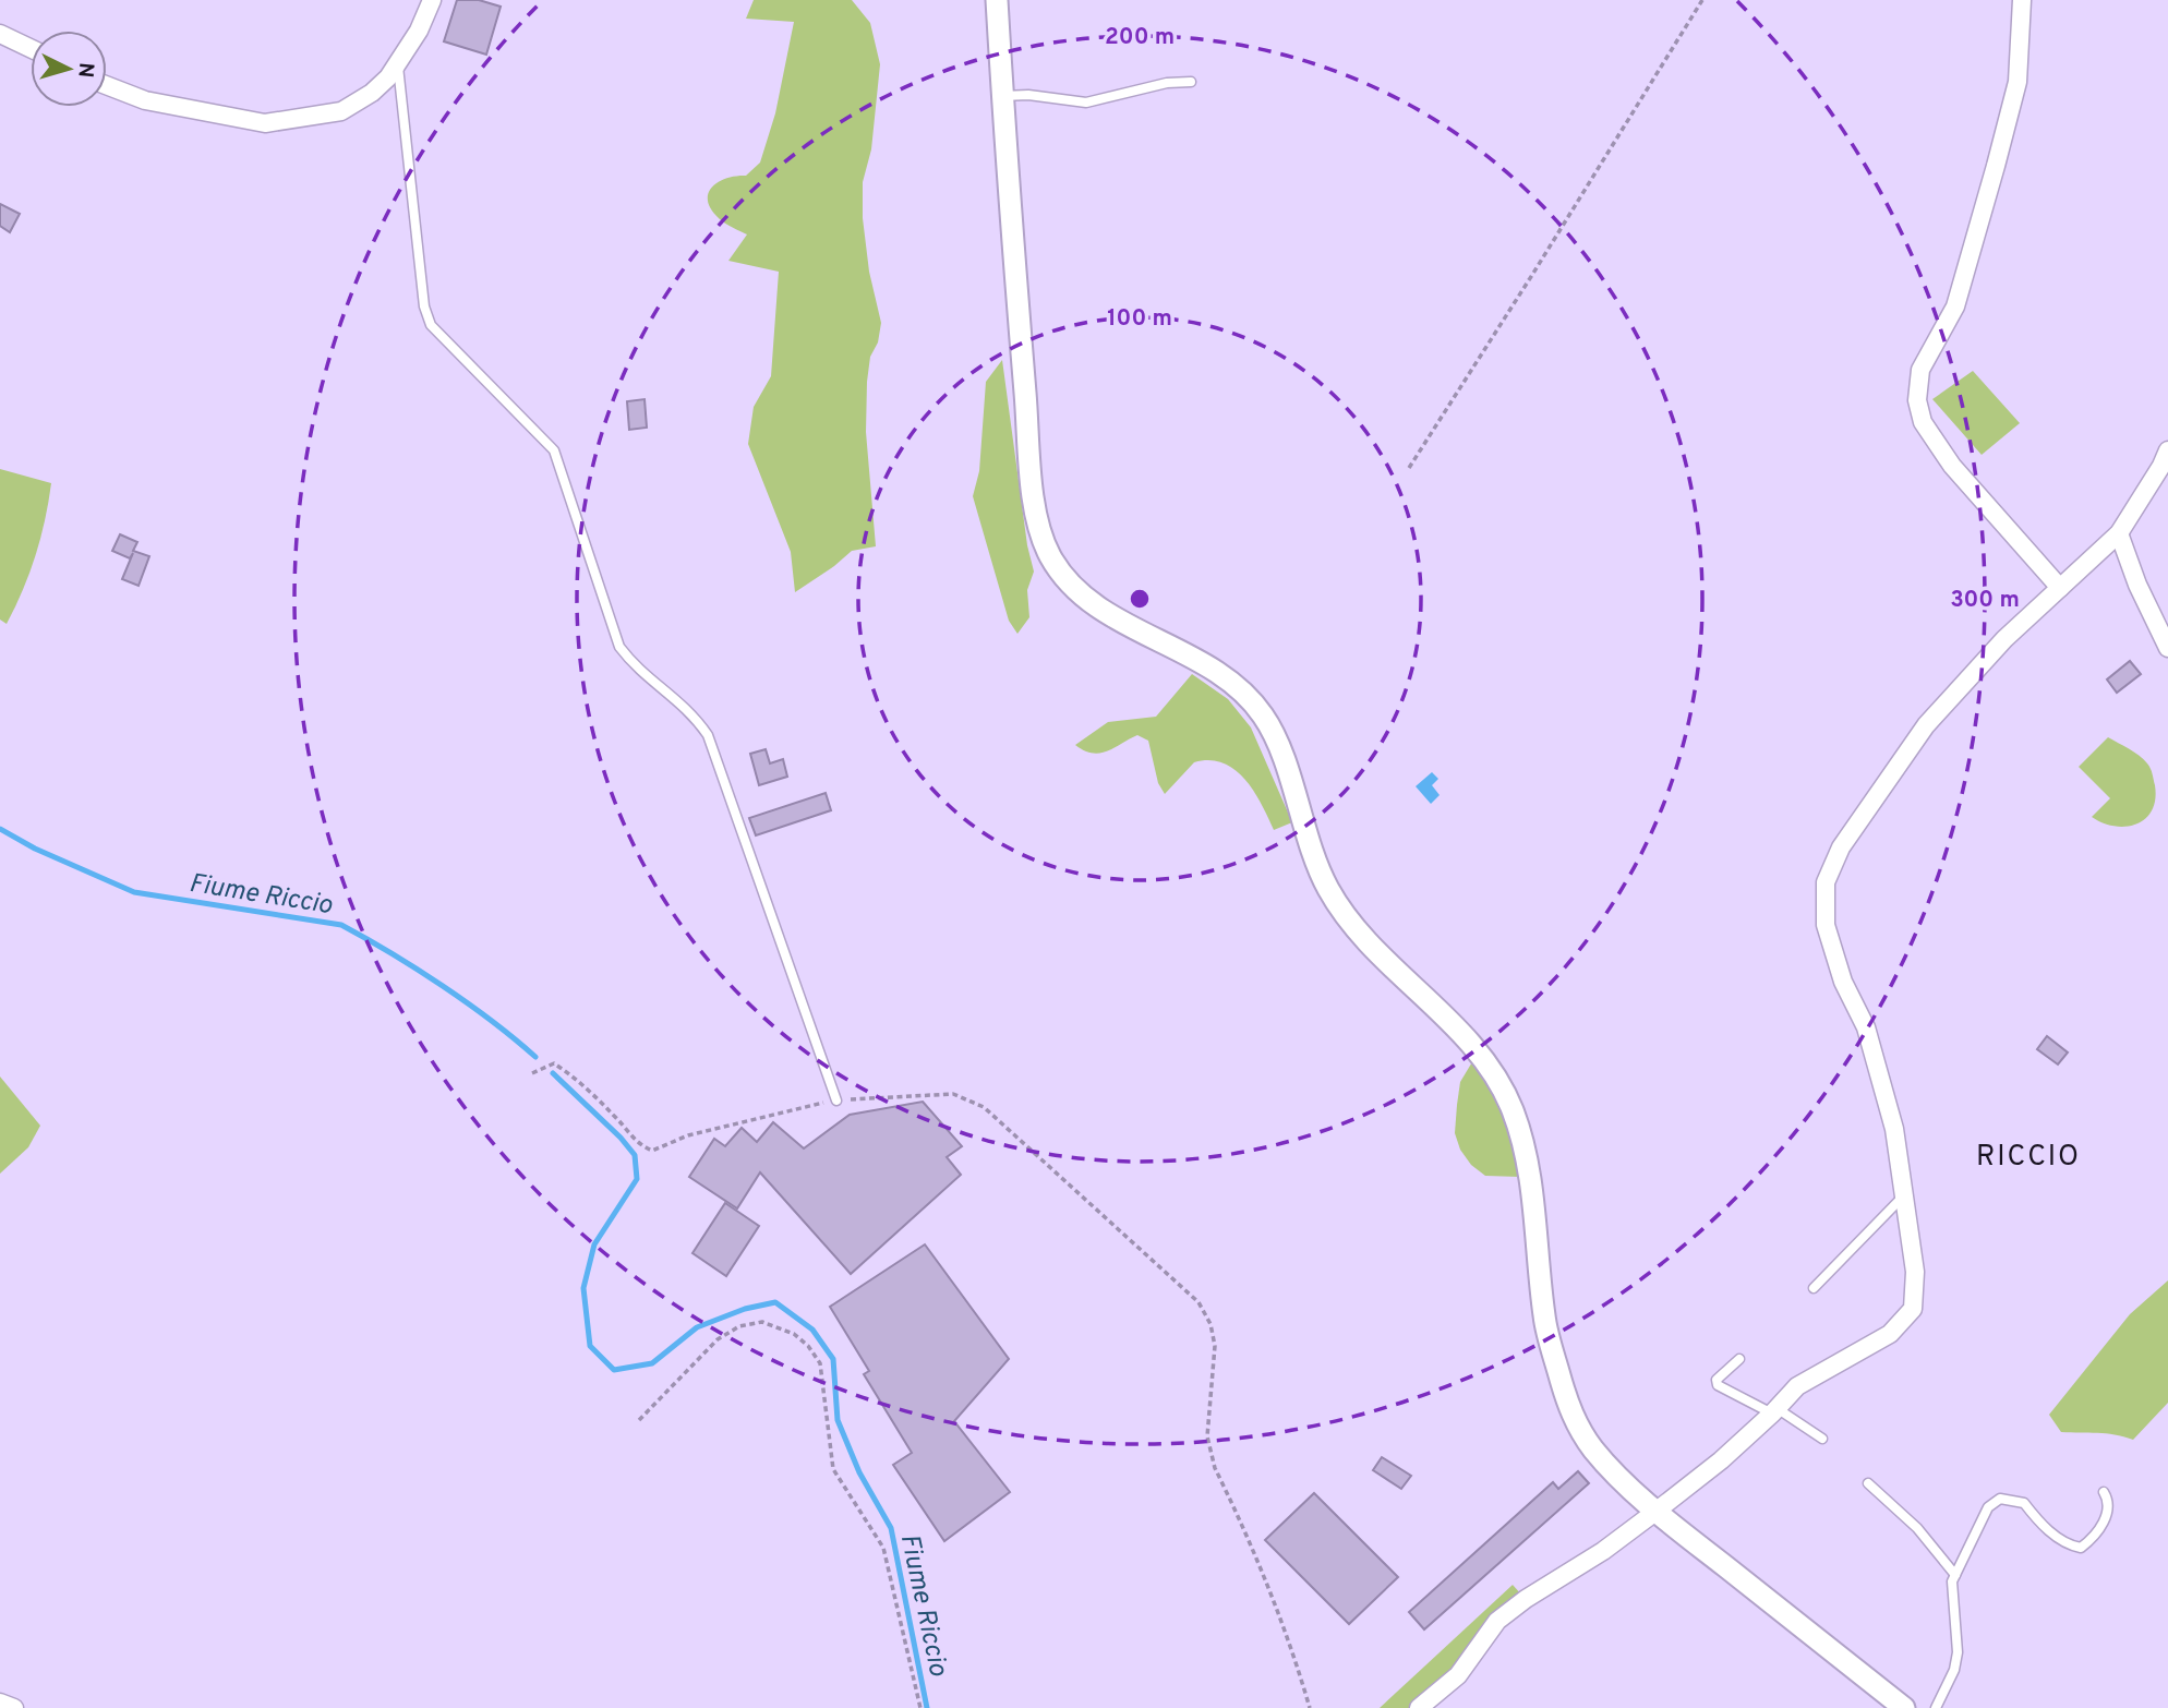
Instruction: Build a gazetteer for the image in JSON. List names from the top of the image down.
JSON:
{
  "districts": ["RICCIO"],
  "water": ["Fiume Riccio"],
  "north": "right",
  "rings": ["200 m", "100 m", "300 m"]
}
